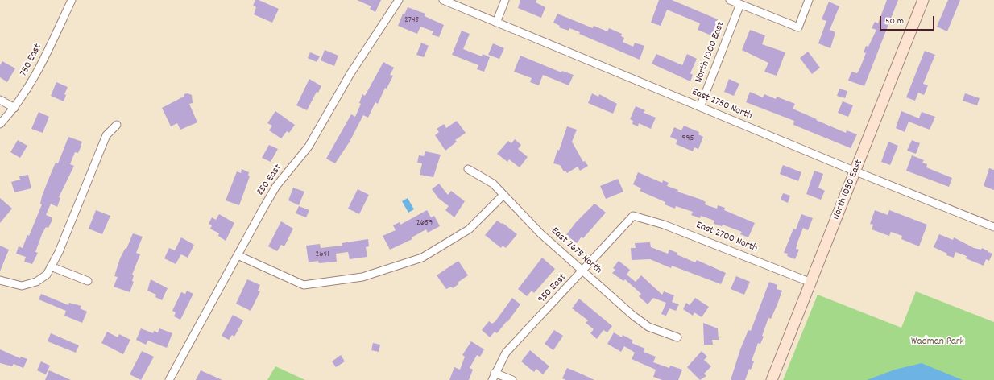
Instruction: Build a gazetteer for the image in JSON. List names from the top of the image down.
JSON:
{
  "streets": {
    "main road": ["North 1050 East"],
    "street": [
      "North 1000 East",
      "750 East",
      "East 2750 North",
      "850 East",
      "East 2700 North",
      "East 2675 North",
      "950 East"
    ]
  },
  "crossings": [
    ["North 1000 East", "East 2750 North"],
    ["East 2750 North", "North 1050 East"],
    ["North 1050 East", "East 2700 North"],
    ["East 2700 North", "950 East"],
    ["East 2675 North", "950 East"]
  ],
  "parks": ["Wadman Park"],
  "house_numbers": [
    "2748",
    "995",
    "2659",
    "2641"
  ],
  "scale_bar": "50 m"
}
